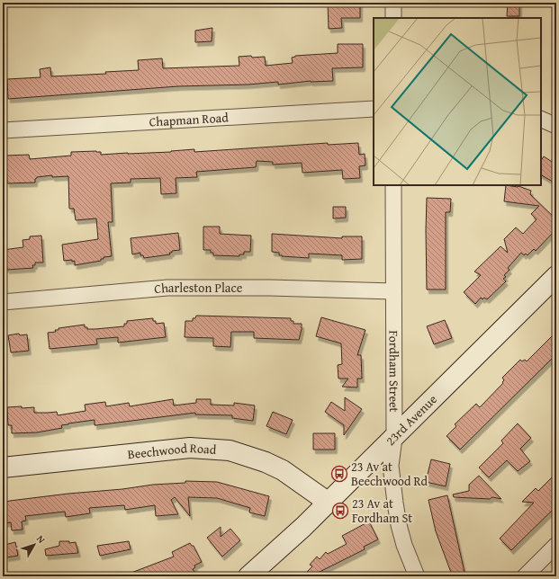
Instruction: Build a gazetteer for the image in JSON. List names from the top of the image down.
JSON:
{
  "streets": {
    "street": [
      "Chapman Road",
      "Charleston Place",
      "Fordham Street",
      "23rd Avenue",
      "Beechwood Road"
    ]
  },
  "crossings": [
    ["Charleston Place", "Fordham Street"],
    ["Fordham Street", "23rd Avenue"],
    ["23rd Avenue", "Beechwood Road"]
  ],
  "places": {
    "bus stop": ["23 Av at Beechwood Rd", "23 Av at Fordham St"]
  },
  "north": "top right"
}
